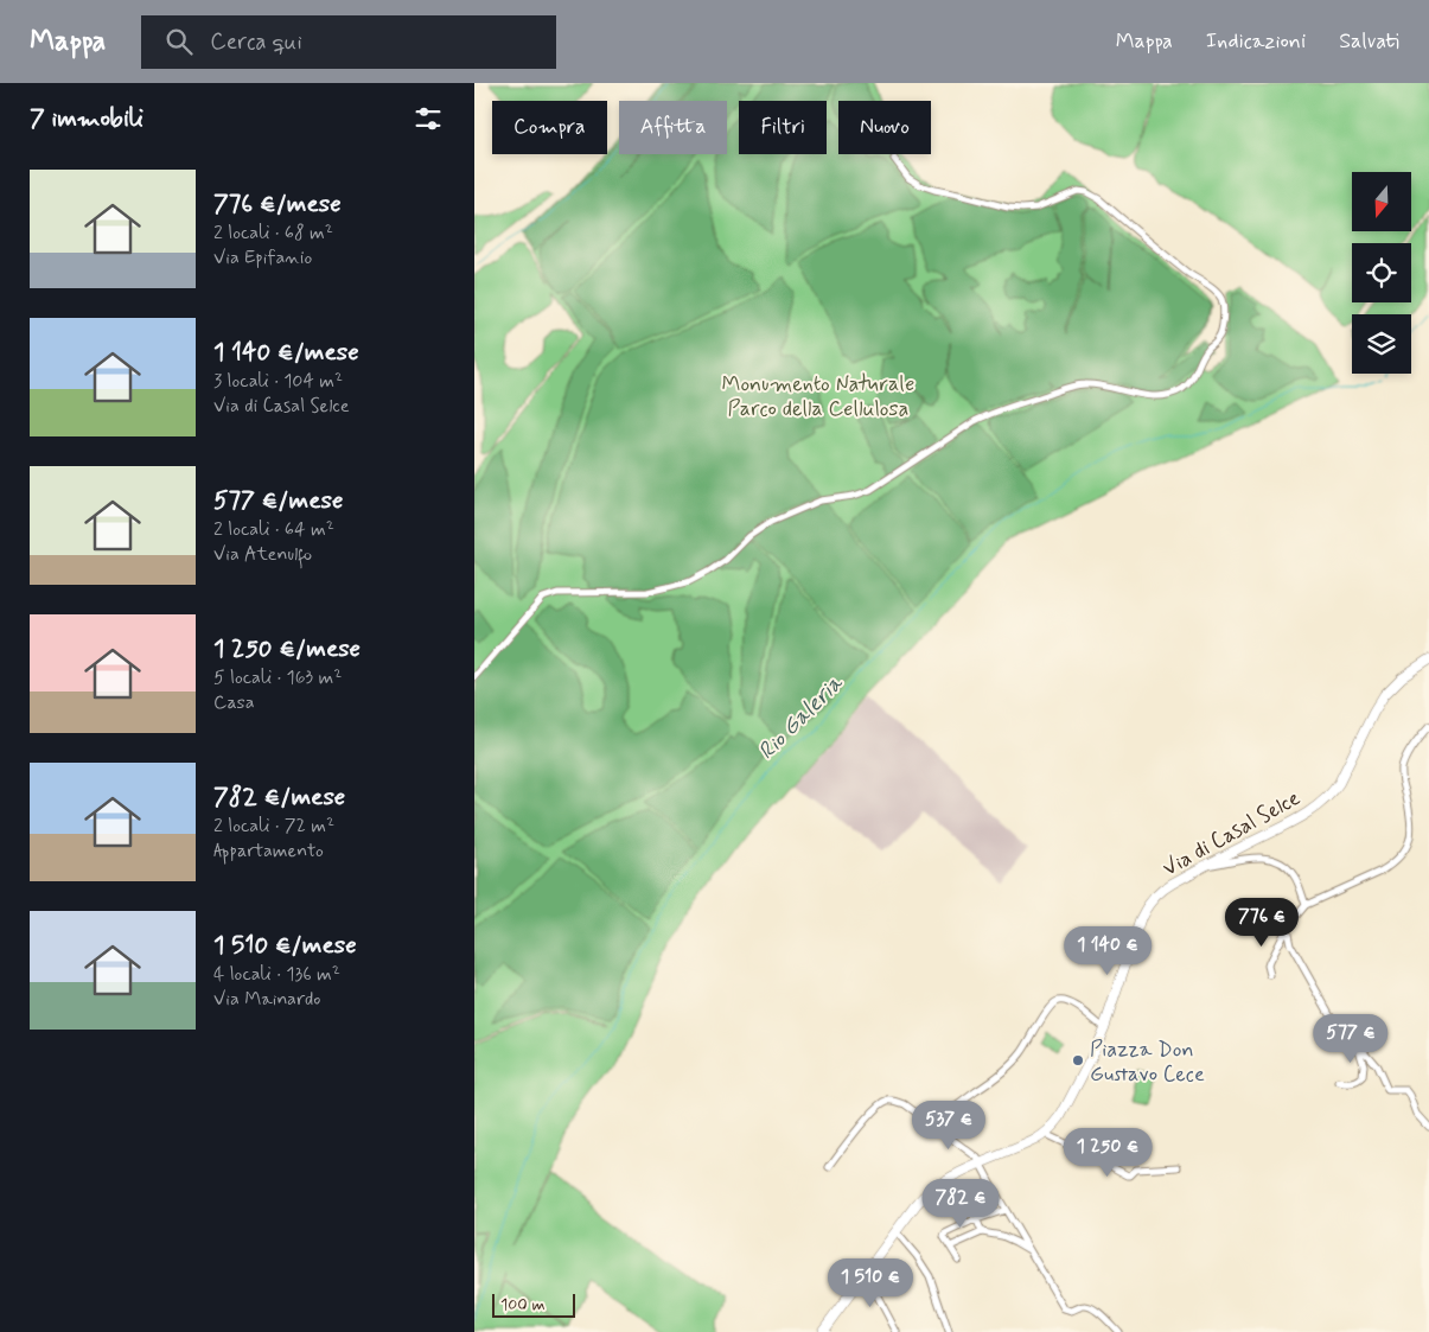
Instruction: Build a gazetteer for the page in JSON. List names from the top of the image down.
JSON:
{
  "streets": {
    "main road": ["Via di Casal Selce"]
  },
  "water": ["Rio Galeria"],
  "parks": ["Monumento Naturale Parco della Cellulosa"],
  "places": ["Piazza Don Gustavo Cece"],
  "scale_bar": "100 m",
  "north": "bottom",
  "page": {
    "header": "Mappa",
    "search": "Cerca qui",
    "nav": ["Mappa", "Indicazioni", "Salvati"],
    "heading": "7 immobili",
    "chip": [
      "Compra",
      "Affitta",
      "Filtri",
      "Nuovo"
    ],
    "list": [
      {
        "name": "776 €/mese",
        "note": "2 locali · 68 m² · Via Epifanio"
      },
      {
        "name": "1 140 €/mese",
        "note": "3 locali · 104 m² · Via di Casal Selce"
      },
      {
        "name": "577 €/mese",
        "note": "2 locali · 64 m² · Via Atenulfo"
      },
      {
        "name": "1 250 €/mese",
        "note": "5 locali · 163 m² · Casa"
      },
      {
        "name": "782 €/mese",
        "note": "2 locali · 72 m² · Appartamento"
      },
      {
        "name": "1 510 €/mese",
        "note": "4 locali · 136 m² · Via Mainardo"
      }
    ],
    "price": [
      "776 €",
      "1 140 €",
      "577 €",
      "537 €",
      "1 250 €",
      "782 €",
      "1 510 €"
    ],
    "scale": "100 m"
  }
}
